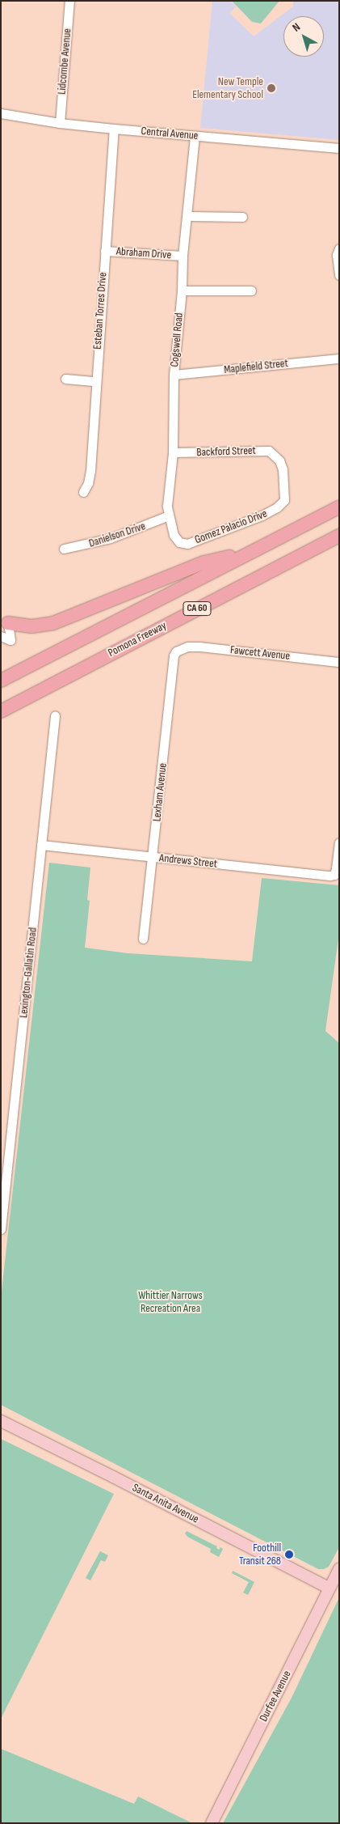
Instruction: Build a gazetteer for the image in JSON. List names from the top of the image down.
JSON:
{
  "streets": {
    "highway": ["CA 60", "Pomona Freeway"],
    "main road": ["Santa Anita Avenue", "Durfee Avenue"],
    "street": [
      "Lidcombe Avenue",
      "Central Avenue",
      "Abraham Drive",
      "Esteban Torres Drive",
      "Cogswell Road",
      "Maplefield Street",
      "Backford Street",
      "Gomez Palacio Drive",
      "Danielson Drive",
      "Fawcett Avenue",
      "Lexham Avenue",
      "Andrews Street",
      "Lexington-Gallatin Road"
    ]
  },
  "crossings": [
    ["Lidcombe Avenue", "Central Avenue"],
    ["Central Avenue", "Esteban Torres Drive"],
    ["Central Avenue", "Cogswell Road"],
    ["Abraham Drive", "Esteban Torres Drive"],
    ["Abraham Drive", "Cogswell Road"],
    ["Cogswell Road", "Maplefield Street"],
    ["Cogswell Road", "Backford Street"],
    ["Cogswell Road", "Gomez Palacio Drive"],
    ["Cogswell Road", "Danielson Drive"],
    ["Backford Street", "Gomez Palacio Drive"],
    ["Fawcett Avenue", "Lexham Avenue"],
    ["Lexham Avenue", "Andrews Street"],
    ["Andrews Street", "Lexington-Gallatin Road"],
    ["Santa Anita Avenue", "Durfee Avenue"]
  ],
  "parks": ["Whittier Narrows Recreation Area"],
  "places": ["New Temple Elementary School", "Foothill Transit 268"],
  "north": "top left"
}
